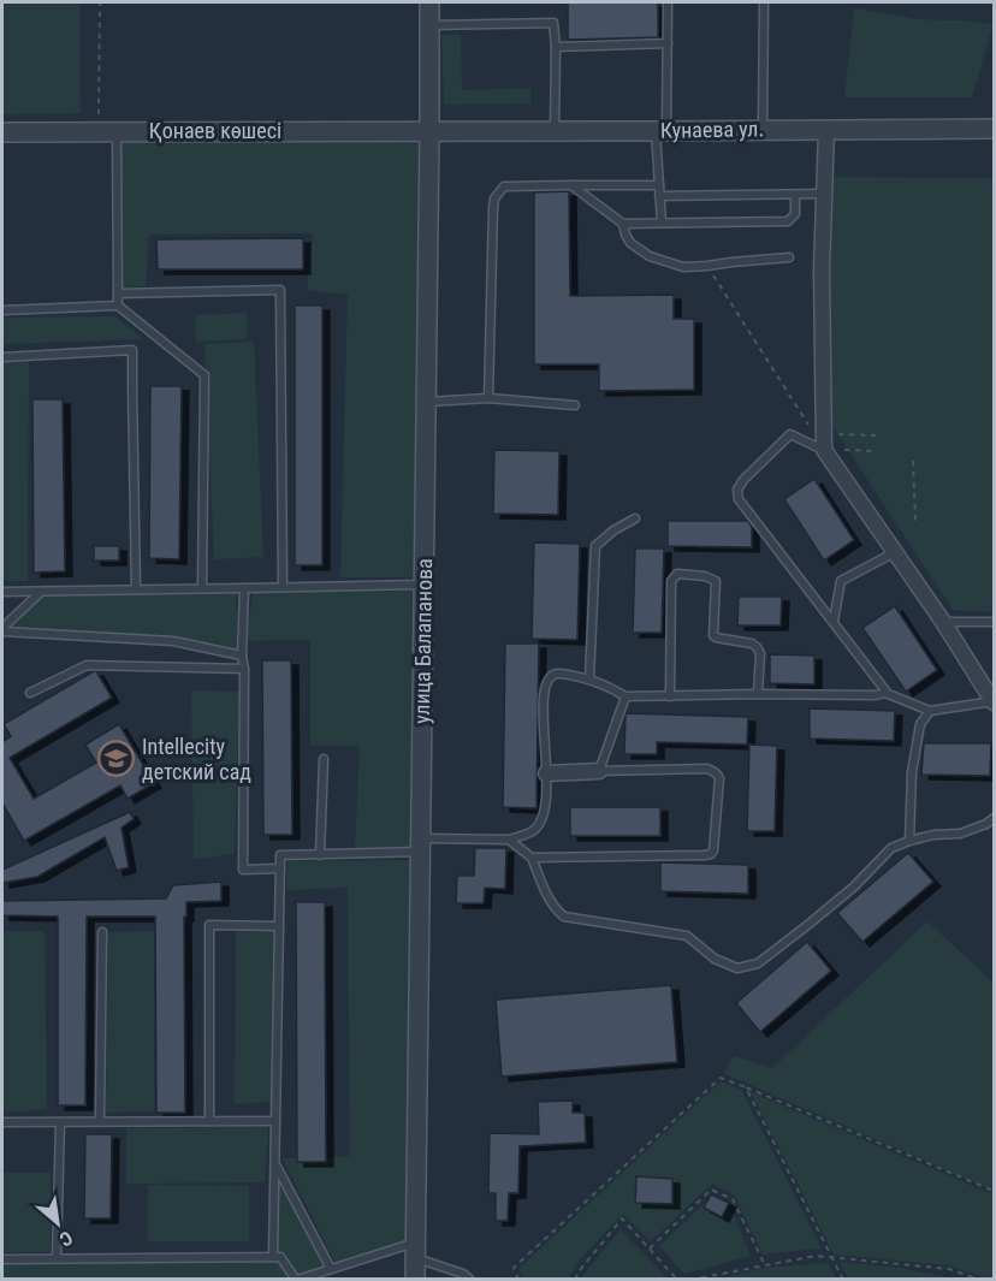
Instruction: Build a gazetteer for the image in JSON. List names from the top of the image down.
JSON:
{
  "streets": {
    "street": ["Кунаева ул.", "Қонаев көшесі", "улица Балапанова"]
  },
  "crossings": [
    ["Кунаева ул.", "Қонаев көшесі"],
    ["Кунаева ул.", "улица Балапанова"],
    ["Қонаев көшесі", "улица Балапанова"]
  ],
  "places": {
    "school or university": ["Intellecity детский сад"]
  },
  "north": "bottom right"
}
